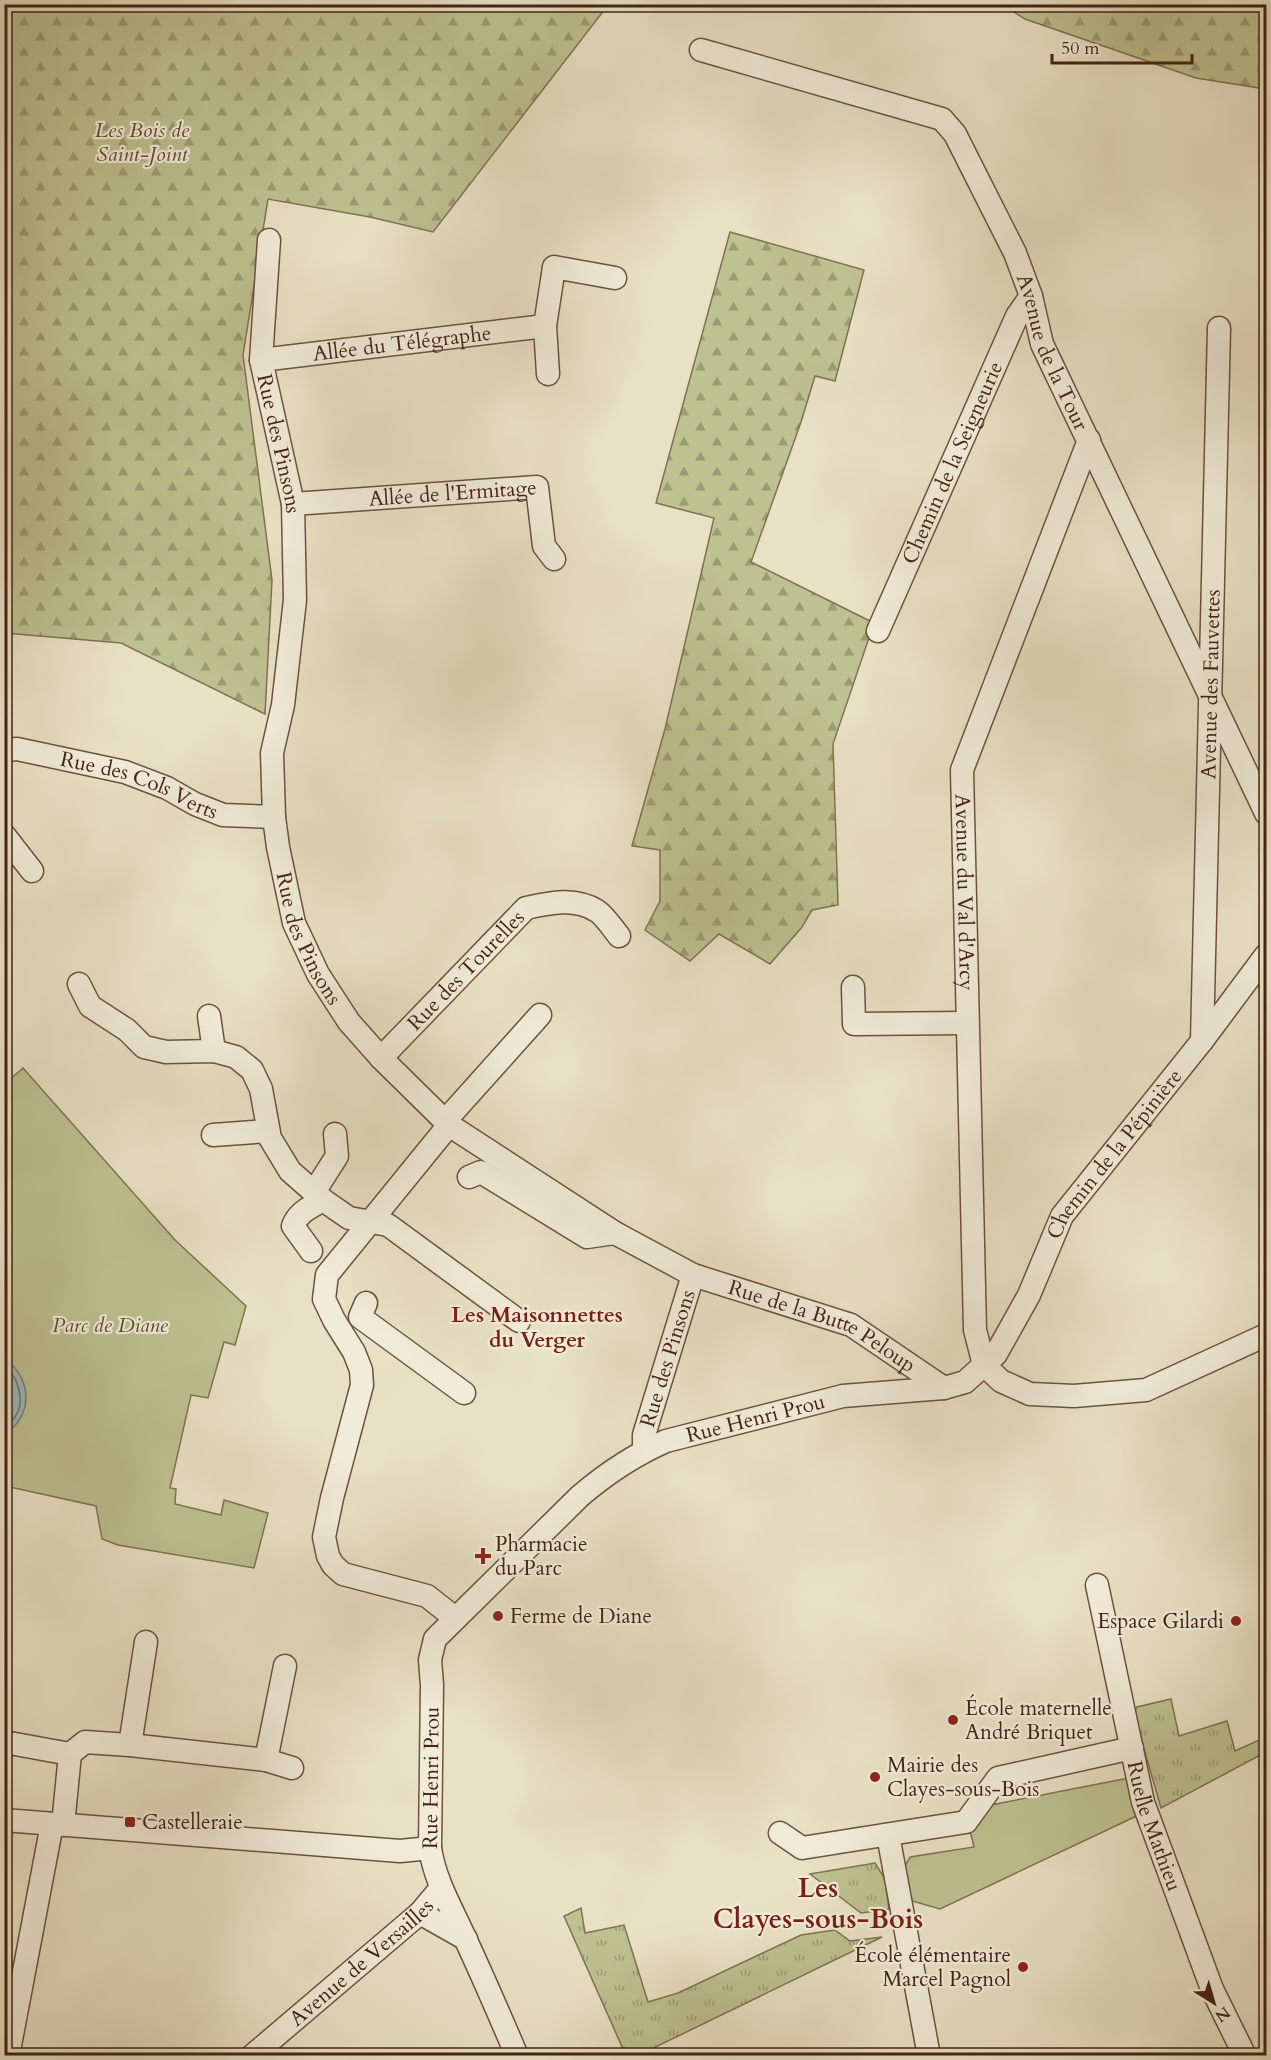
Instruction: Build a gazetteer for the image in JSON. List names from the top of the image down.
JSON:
{
  "streets": {
    "street": [
      "Allée du Télégraphe",
      "Avenue de la Tour",
      "Rue des Pinsons",
      "Chemin de la Seigneurie",
      "Allée de l'Ermitage",
      "Avenue des Fauvettes",
      "Rue des Cols Verts",
      "Avenue du Val d'Arcy",
      "Rue des Tourelles",
      "Chemin de la Pépinière",
      "Rue de la Butte Peloup",
      "Rue Henri Prou",
      "Ruelle Mathieu",
      "Avenue de Versailles"
    ]
  },
  "crossings": [
    ["Allée du Télégraphe", "Rue des Pinsons"],
    ["Avenue de la Tour", "Chemin de la Seigneurie"],
    ["Avenue de la Tour", "Avenue des Fauvettes"],
    ["Avenue de la Tour", "Avenue du Val d'Arcy"],
    ["Rue des Pinsons", "Allée de l'Ermitage"],
    ["Rue des Pinsons", "Rue des Cols Verts"],
    ["Rue des Pinsons", "Rue des Tourelles"],
    ["Rue des Pinsons", "Rue de la Butte Peloup"],
    ["Rue des Pinsons", "Rue Henri Prou"],
    ["Avenue des Fauvettes", "Chemin de la Pépinière"],
    ["Avenue du Val d'Arcy", "Chemin de la Pépinière"],
    ["Avenue du Val d'Arcy", "Rue Henri Prou"],
    ["Chemin de la Pépinière", "Rue Henri Prou"],
    ["Rue de la Butte Peloup", "Rue Henri Prou"],
    ["Rue Henri Prou", "Avenue de Versailles"]
  ],
  "districts": ["Les Maisonnettes du Verger", "Les Clayes-sous-Bois"],
  "parks": ["Les Bois de Saint-Joint", "Parc de Diane"],
  "places": {
    "health": ["Pharmacie du Parc"],
    "other": [
      "Ferme de Diane",
      "Espace Gilardi",
      "École maternelle André Briquet",
      "Mairie des Clayes-sous-Bois",
      "École élémentaire Marcel Pagnol"
    ],
    "transit": ["Castelleraie"]
  },
  "scale_bar": "50 m",
  "north": "bottom right"
}
